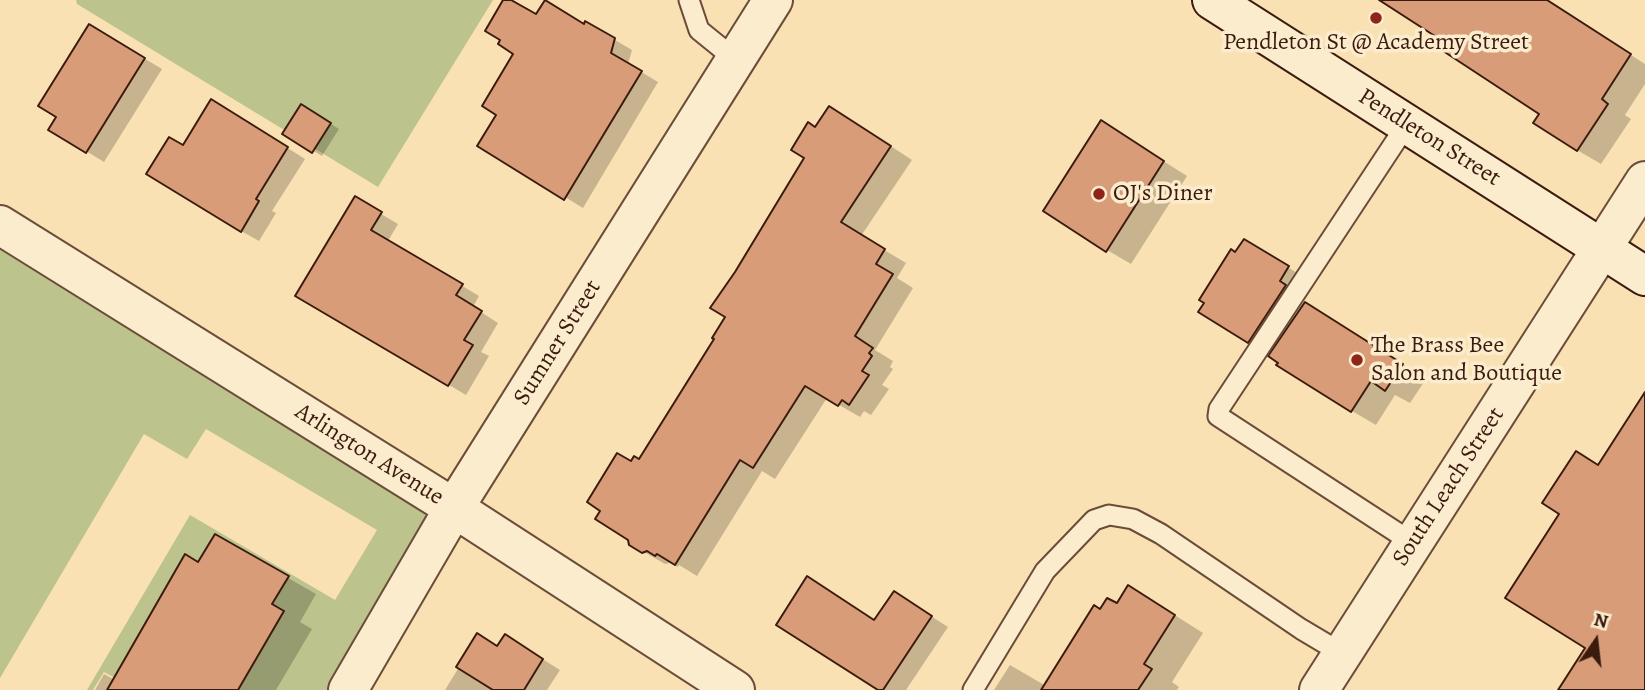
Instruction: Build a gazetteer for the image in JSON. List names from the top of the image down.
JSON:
{
  "streets": {
    "street": [
      "Pendleton Street",
      "Sumner Street",
      "Arlington Avenue",
      "South Leach Street"
    ]
  },
  "crossings": [
    ["Pendleton Street", "South Leach Street"],
    ["Sumner Street", "Arlington Avenue"]
  ],
  "places": ["Pendleton St @ Academy Street", "OJ's Diner", "The Brass Bee Salon and Boutique"],
  "north": "top"
}
